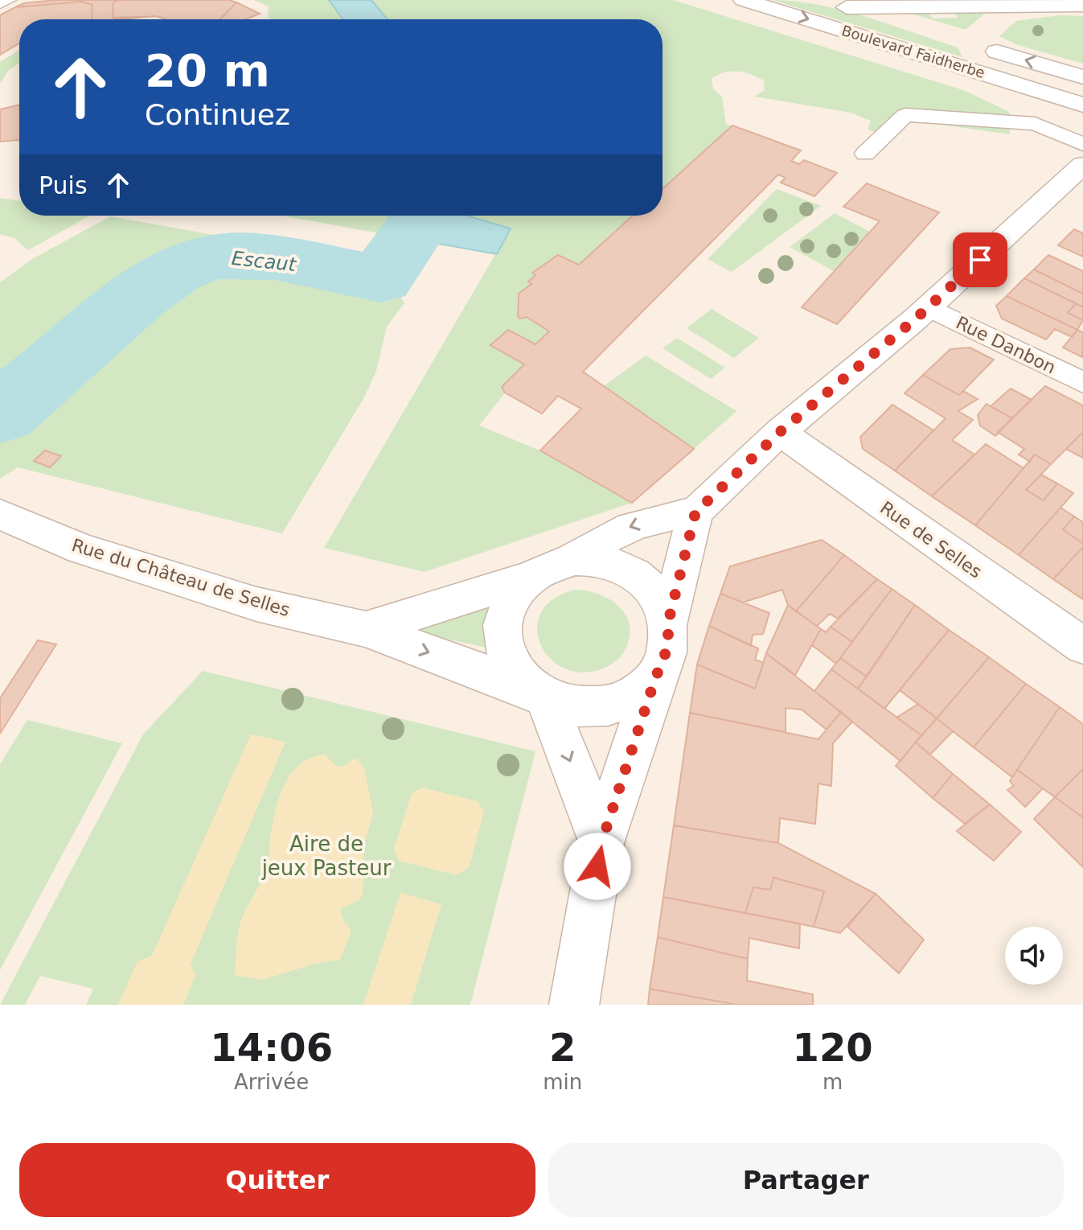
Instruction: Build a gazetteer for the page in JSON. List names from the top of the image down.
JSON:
{
  "streets": {
    "street": ["Boulevard Faidherbe", "Rue de Selles", "Rue du Château de Selles"],
    "lane": ["Rue Danbon"]
  },
  "water": ["Escaut"],
  "parks": ["Aire de jeux Pasteur"],
  "page": {
    "turn": ["20 m", "Continuez"],
    "then": "Puis",
    "eta": [
      "14:06",
      "Arrivée",
      "2",
      "min",
      "120",
      "m"
    ],
    "buttons": ["Quitter", "Partager"]
  }
}
